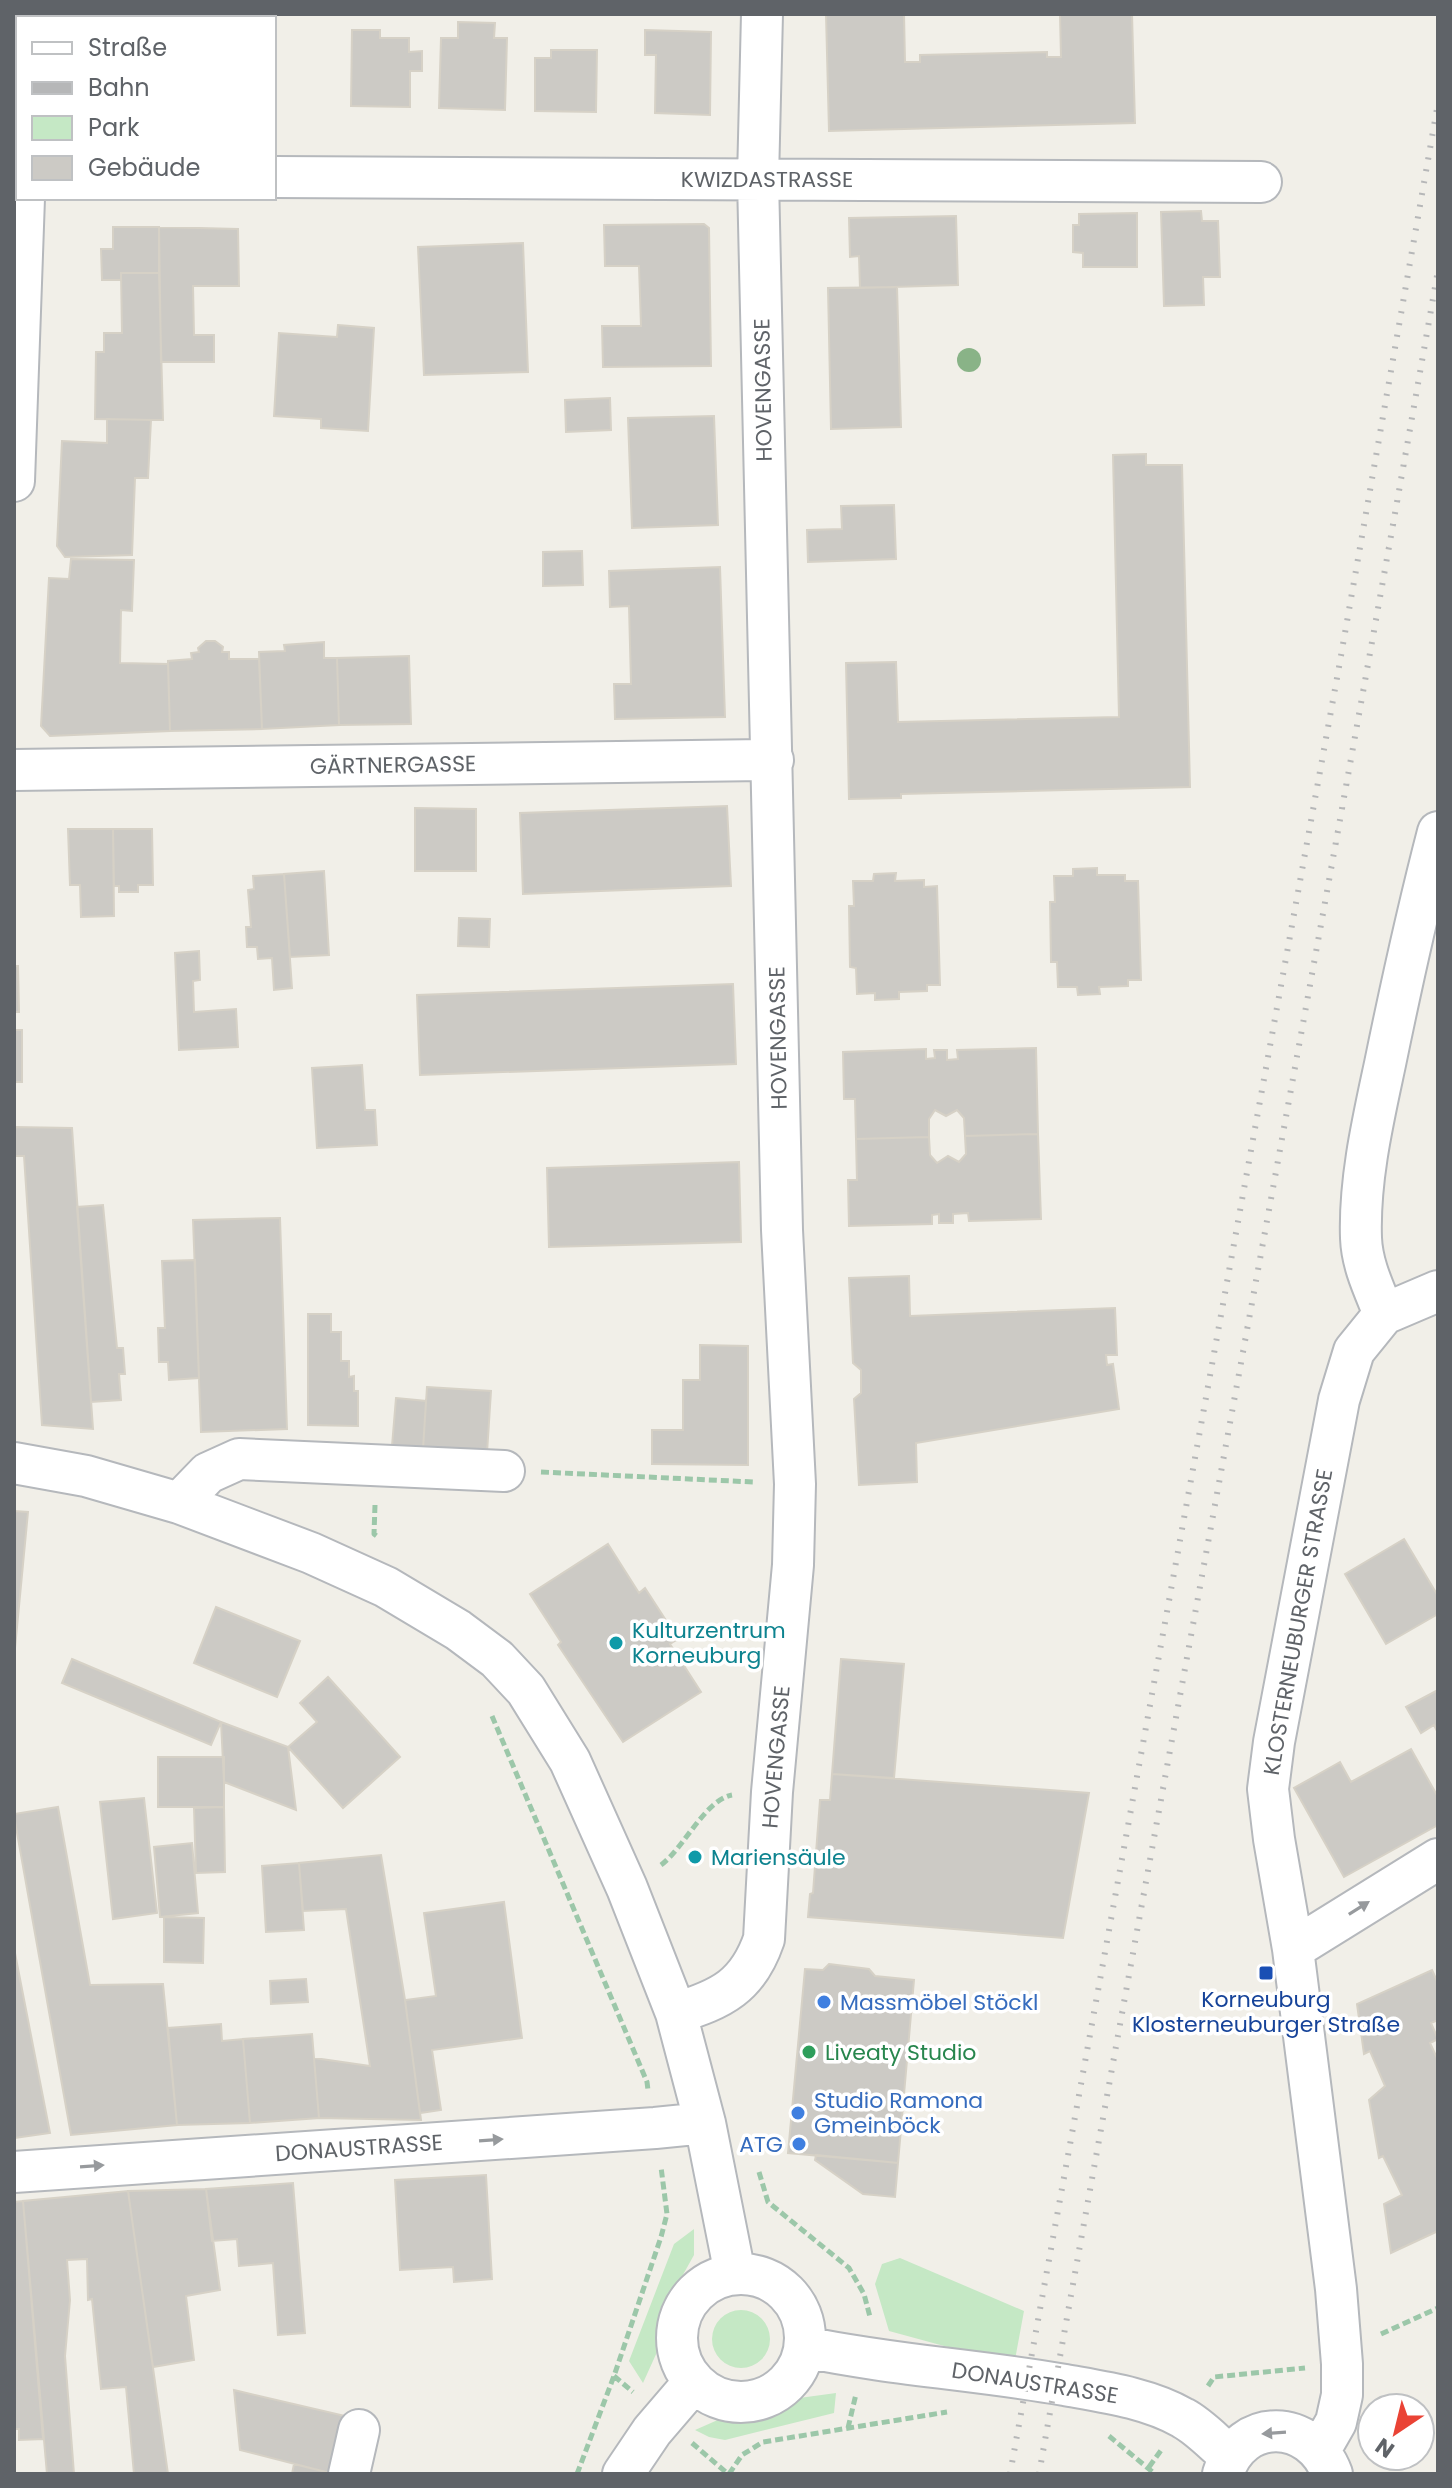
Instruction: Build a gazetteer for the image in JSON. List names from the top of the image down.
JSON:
{
  "streets": {
    "street": [
      "KWIZDASTRASSE",
      "HOVENGASSE",
      "GÄRTNERGASSE",
      "KLOSTERNEUBURGER STRASSE",
      "DONAUSTRASSE"
    ]
  },
  "crossings": [
    ["KWIZDASTRASSE", "HOVENGASSE"],
    ["HOVENGASSE", "GÄRTNERGASSE"]
  ],
  "one_way": ["DONAUSTRASSE"],
  "places": {
    "other": [
      "Kulturzentrum Korneuburg",
      "Mariensäule",
      "Massmöbel Stöckl",
      "Liveaty Studio",
      "Studio Ramona Gmeinböck",
      "ATG"
    ],
    "transit": ["Korneuburg Klosterneuburger Straße"]
  },
  "legend": [
    "Straße",
    "Bahn",
    "Park",
    "Gebäude"
  ],
  "north": "bottom left"
}
